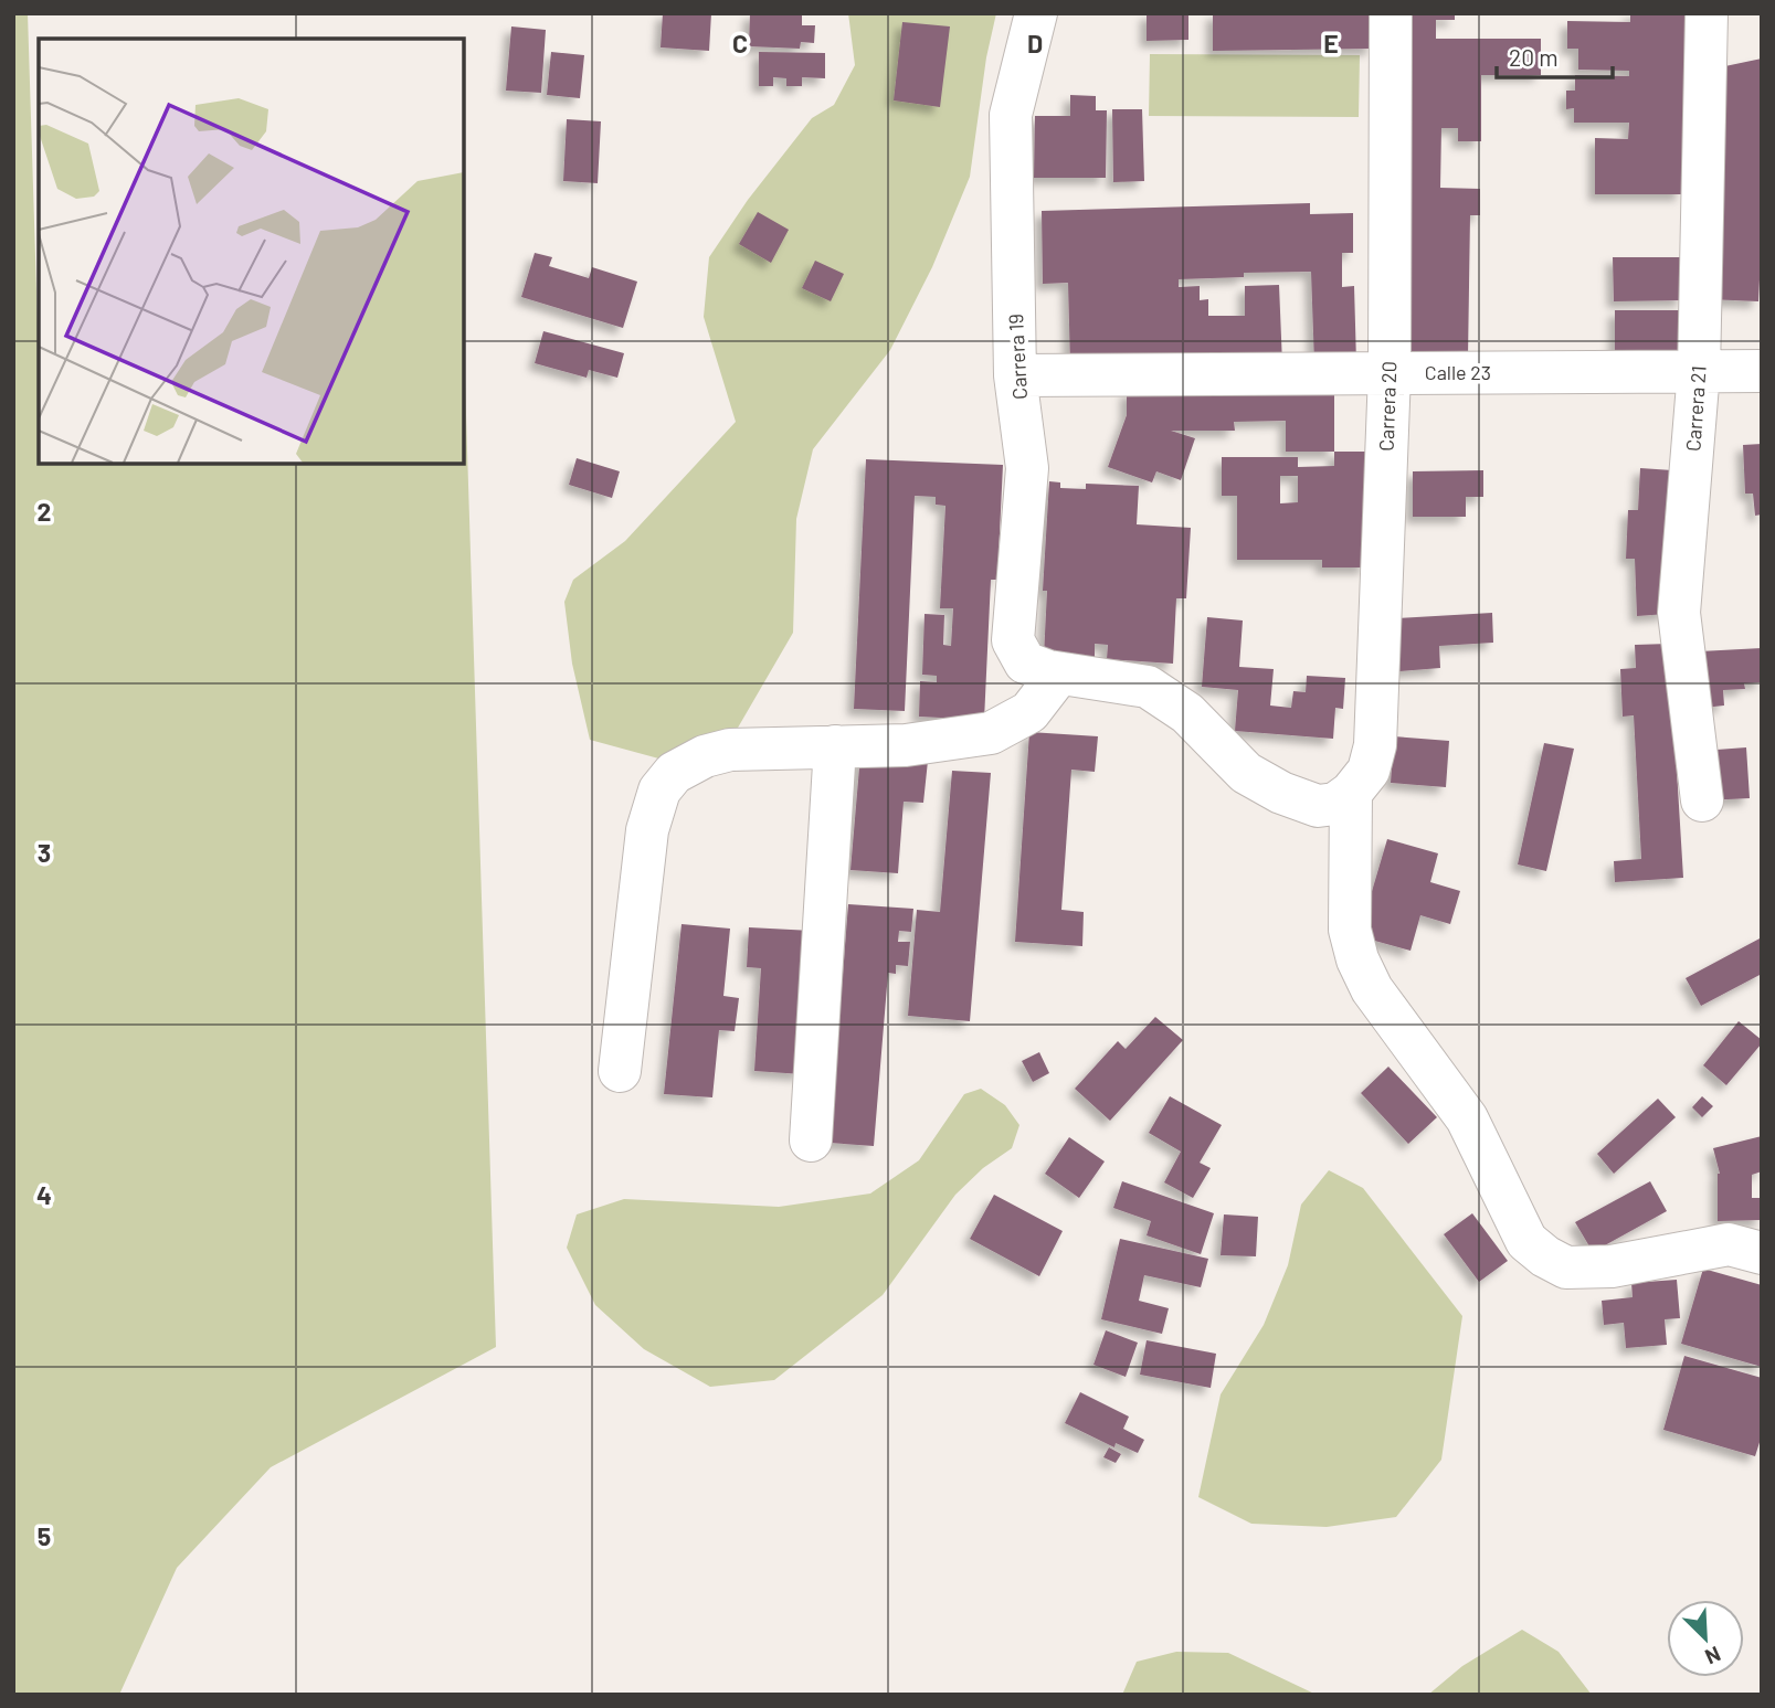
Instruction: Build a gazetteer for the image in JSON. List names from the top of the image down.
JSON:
{
  "streets": {
    "street": [
      "Carrera 19",
      "Calle 23",
      "Carrera 20",
      "Carrera 21"
    ]
  },
  "crossings": [
    ["Carrera 19", "Calle 23"],
    ["Carrera 19", "Carrera 20"],
    ["Calle 23", "Carrera 20"],
    ["Calle 23", "Carrera 21"]
  ],
  "scale_bar": "20 m",
  "north": "bottom right",
  "grid": {
    "columns": ["C", "D", "E"],
    "rows": [
      "2",
      "3",
      "4",
      "5"
    ]
  }
}
